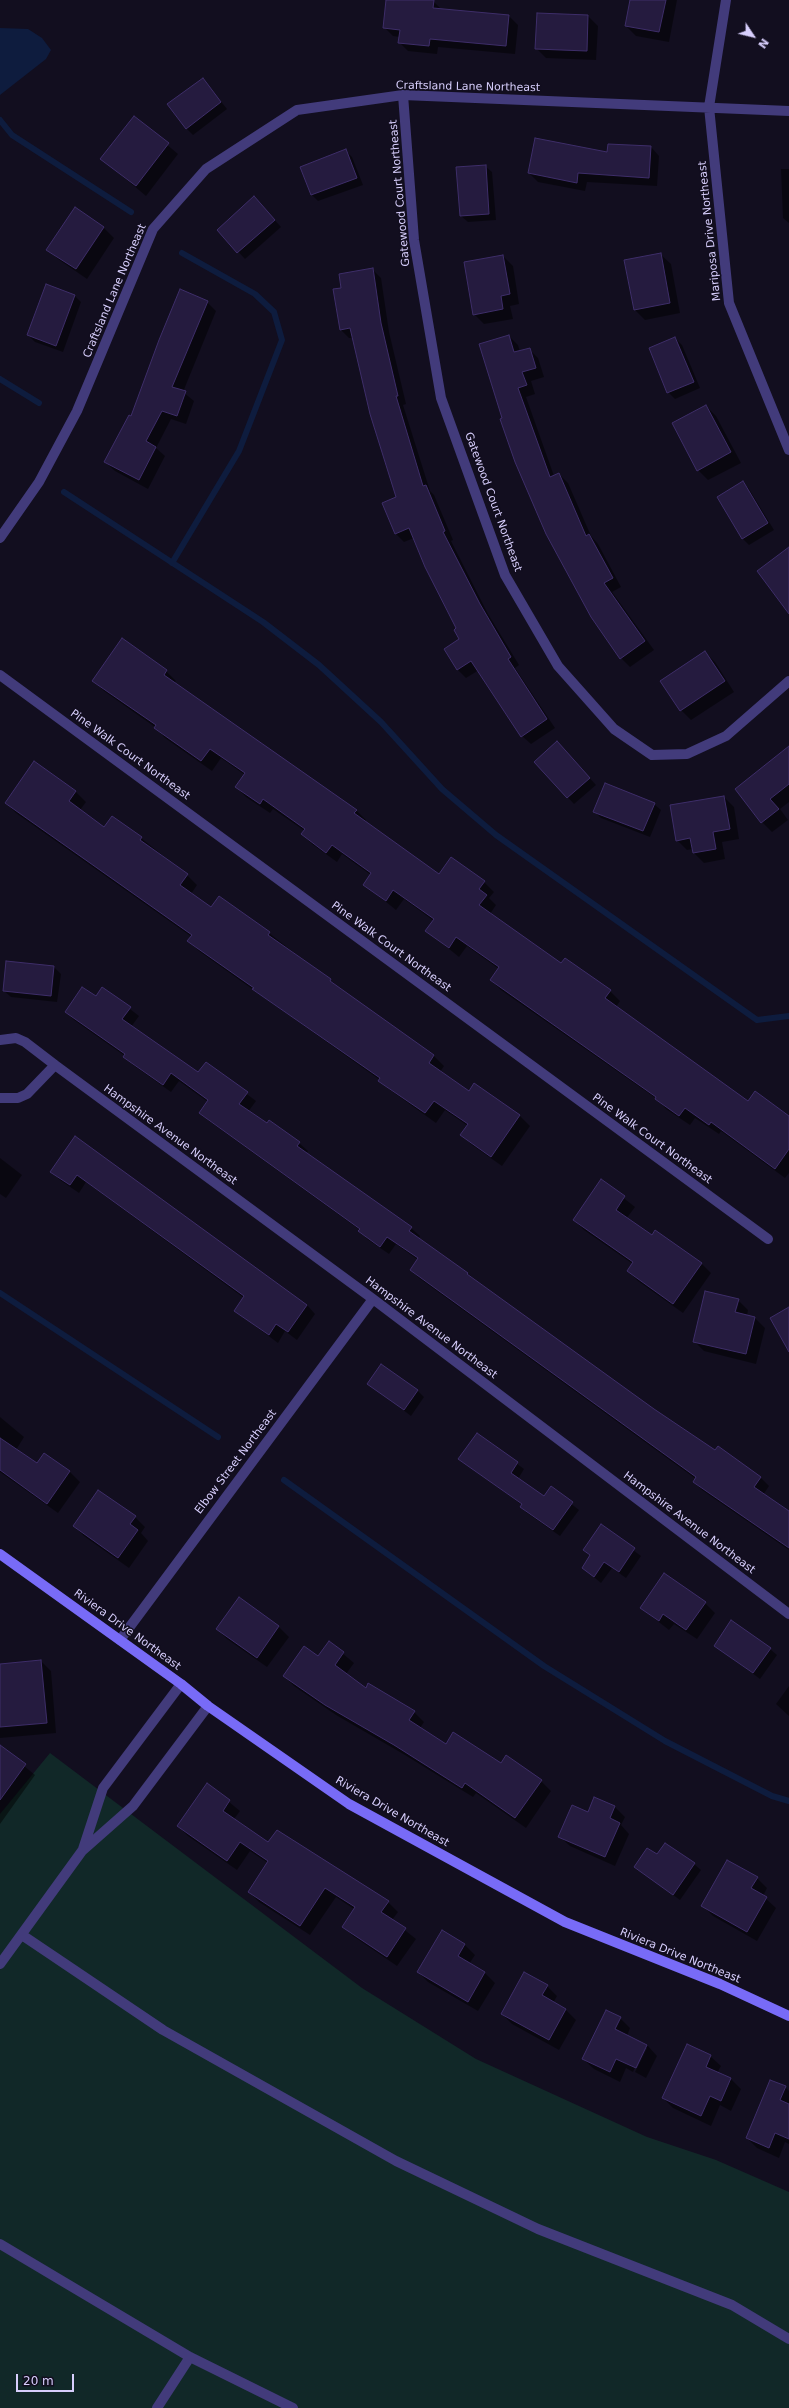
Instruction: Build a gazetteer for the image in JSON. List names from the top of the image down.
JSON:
{
  "streets": {
    "street": [
      "Craftsland Lane Northeast",
      "Gatewood Court Northeast",
      "Mariposa Drive Northeast",
      "Pine Walk Court Northeast",
      "Hampshire Avenue Northeast",
      "Elbow Street Northeast",
      "Riviera Drive Northeast"
    ]
  },
  "crossings": [
    ["Craftsland Lane Northeast", "Gatewood Court Northeast"],
    ["Craftsland Lane Northeast", "Mariposa Drive Northeast"],
    ["Hampshire Avenue Northeast", "Elbow Street Northeast"],
    ["Elbow Street Northeast", "Riviera Drive Northeast"]
  ],
  "scale_bar": "20 m",
  "north": "bottom right"
}
